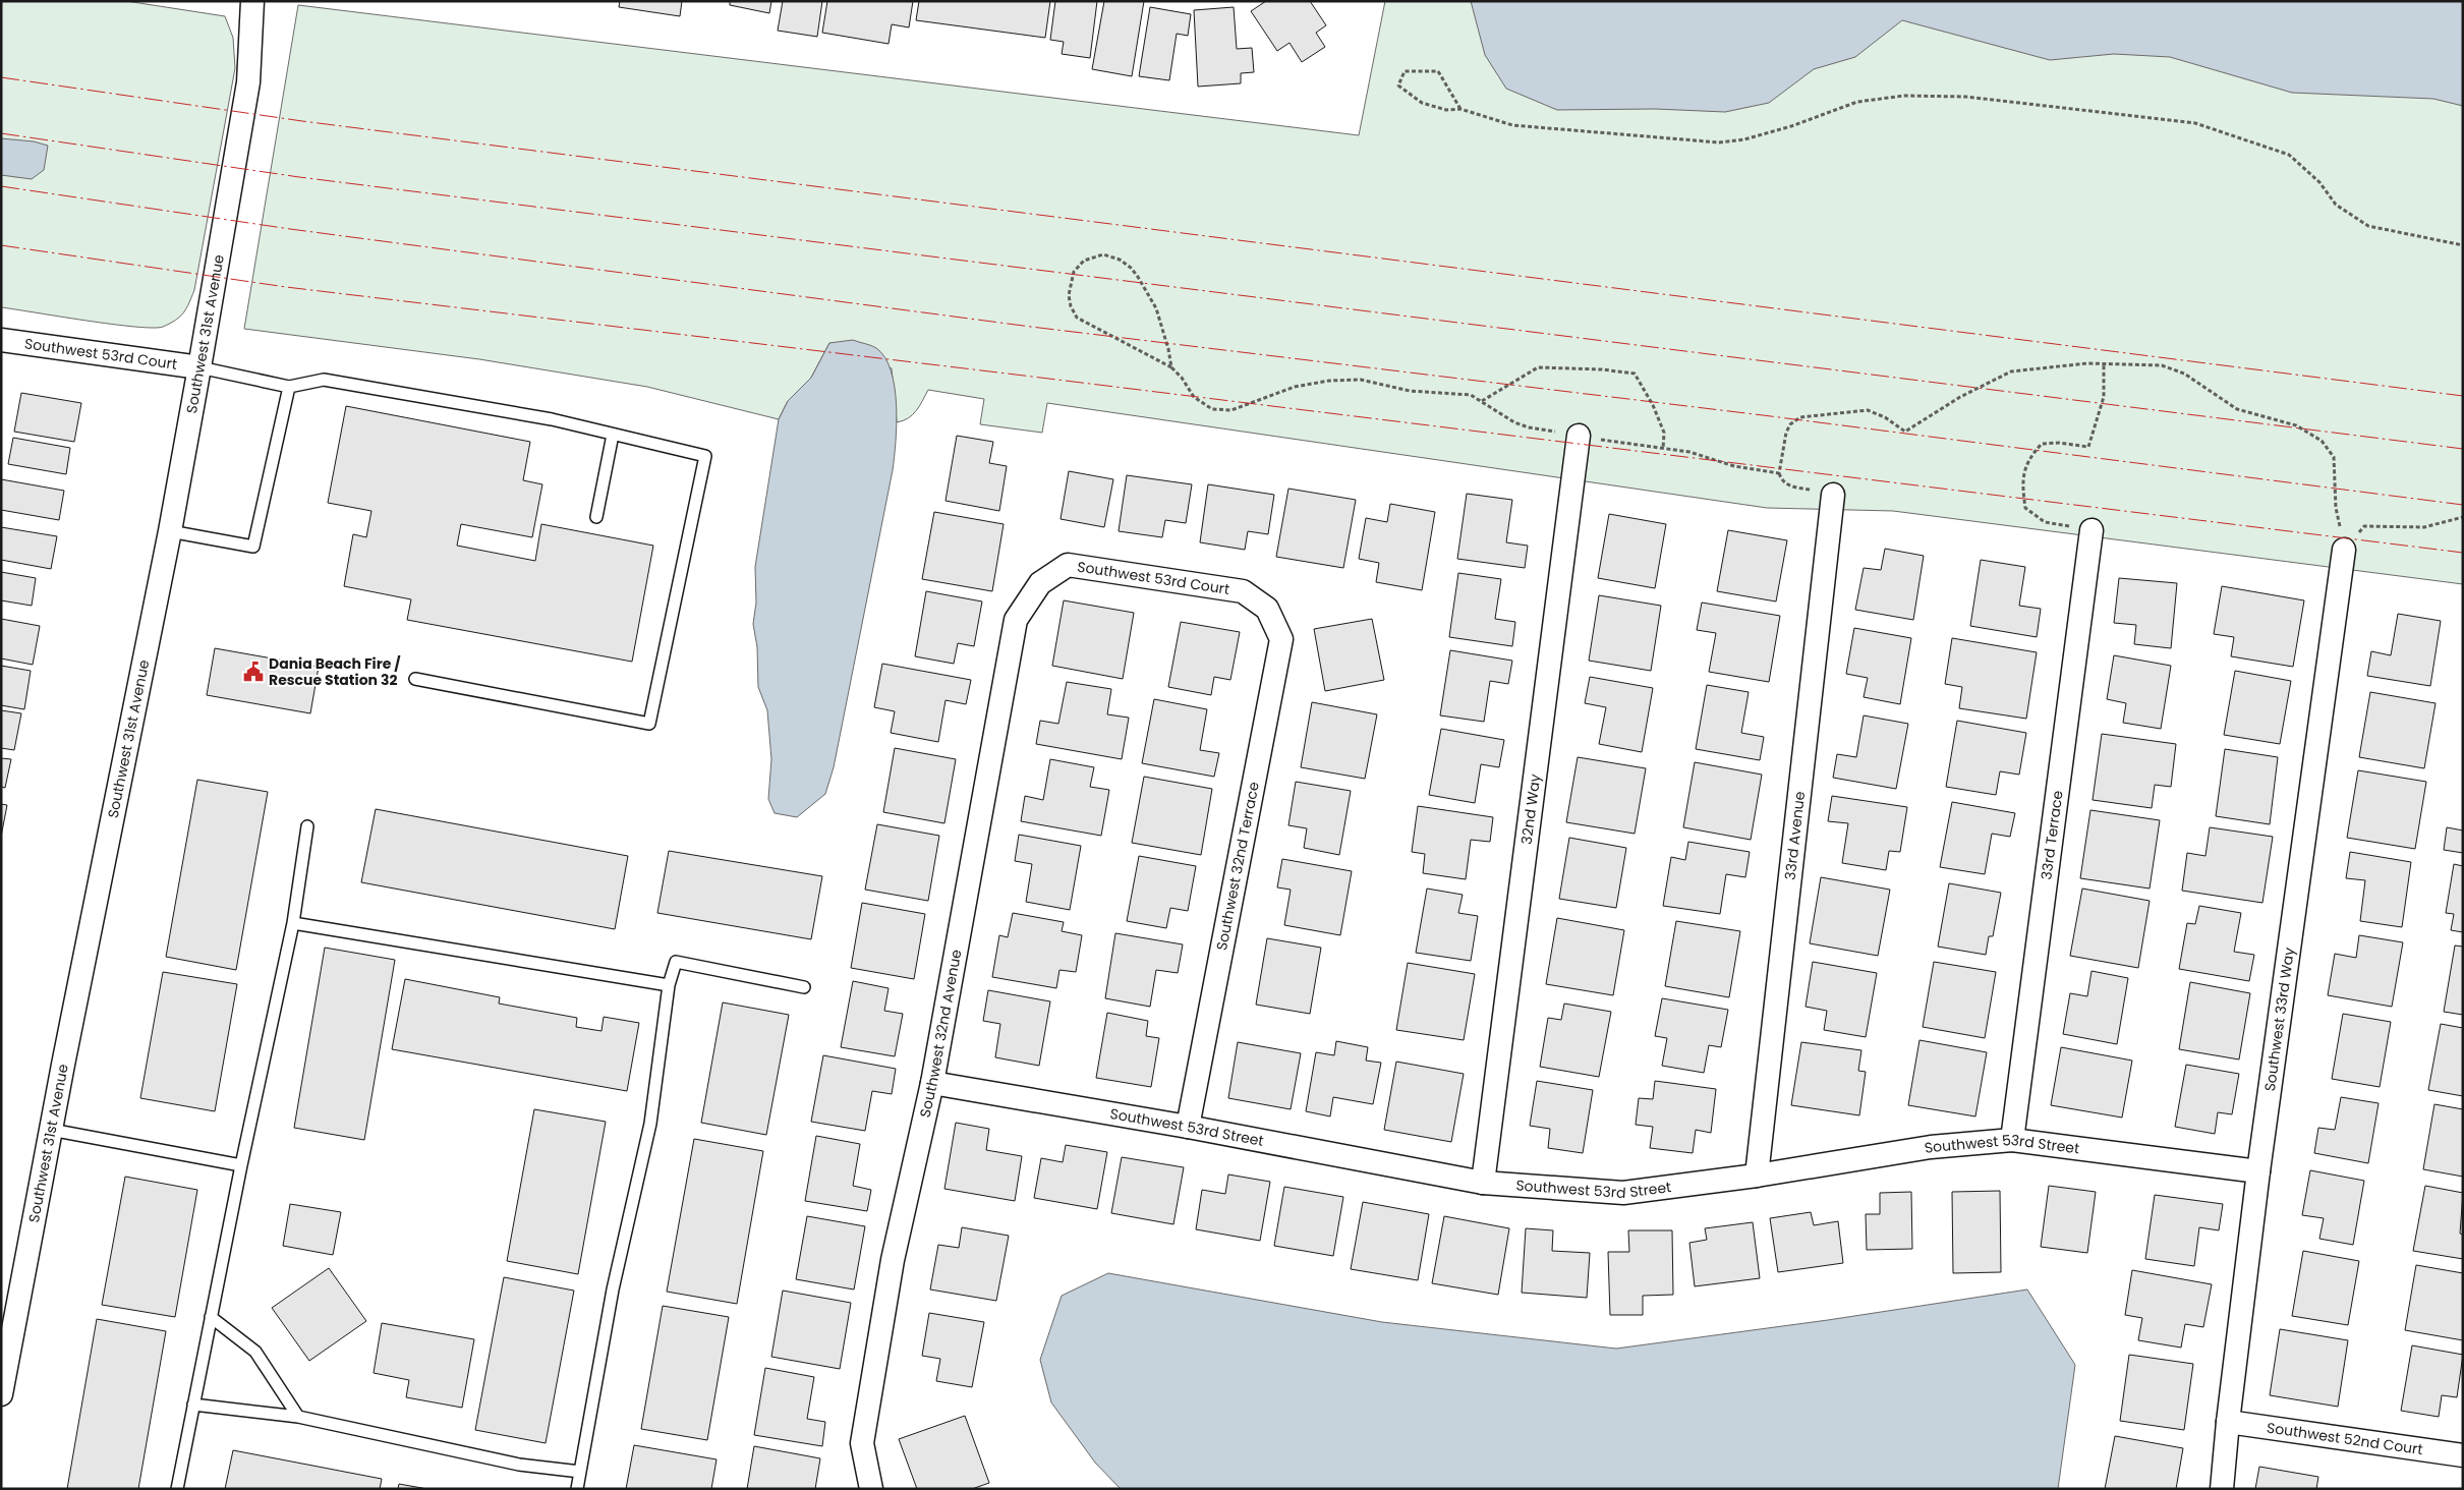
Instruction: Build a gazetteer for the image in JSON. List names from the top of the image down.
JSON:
{
  "streets": {
    "street": [
      "Southwest 31st Avenue",
      "Southwest 53rd Court",
      "32nd Way",
      "33rd Avenue",
      "33rd Terrace",
      "Southwest 32nd Terrace",
      "Southwest 33rd Way",
      "Southwest 32nd Avenue",
      "Southwest 53rd Street",
      "Southwest 52nd Court"
    ]
  },
  "crossings": [
    ["Southwest 31st Avenue", "Southwest 53rd Court"],
    ["Southwest 53rd Court", "Southwest 32nd Terrace"],
    ["Southwest 53rd Court", "Southwest 32nd Avenue"],
    ["32nd Way", "Southwest 53rd Street"],
    ["33rd Avenue", "Southwest 53rd Street"],
    ["33rd Terrace", "Southwest 53rd Street"],
    ["Southwest 32nd Terrace", "Southwest 53rd Street"],
    ["Southwest 33rd Way", "Southwest 53rd Street"],
    ["Southwest 33rd Way", "Southwest 52nd Court"],
    ["Southwest 32nd Avenue", "Southwest 53rd Street"]
  ],
  "places": {
    "public building": ["Dania Beach Fire / Rescue Station 32"]
  }
}
